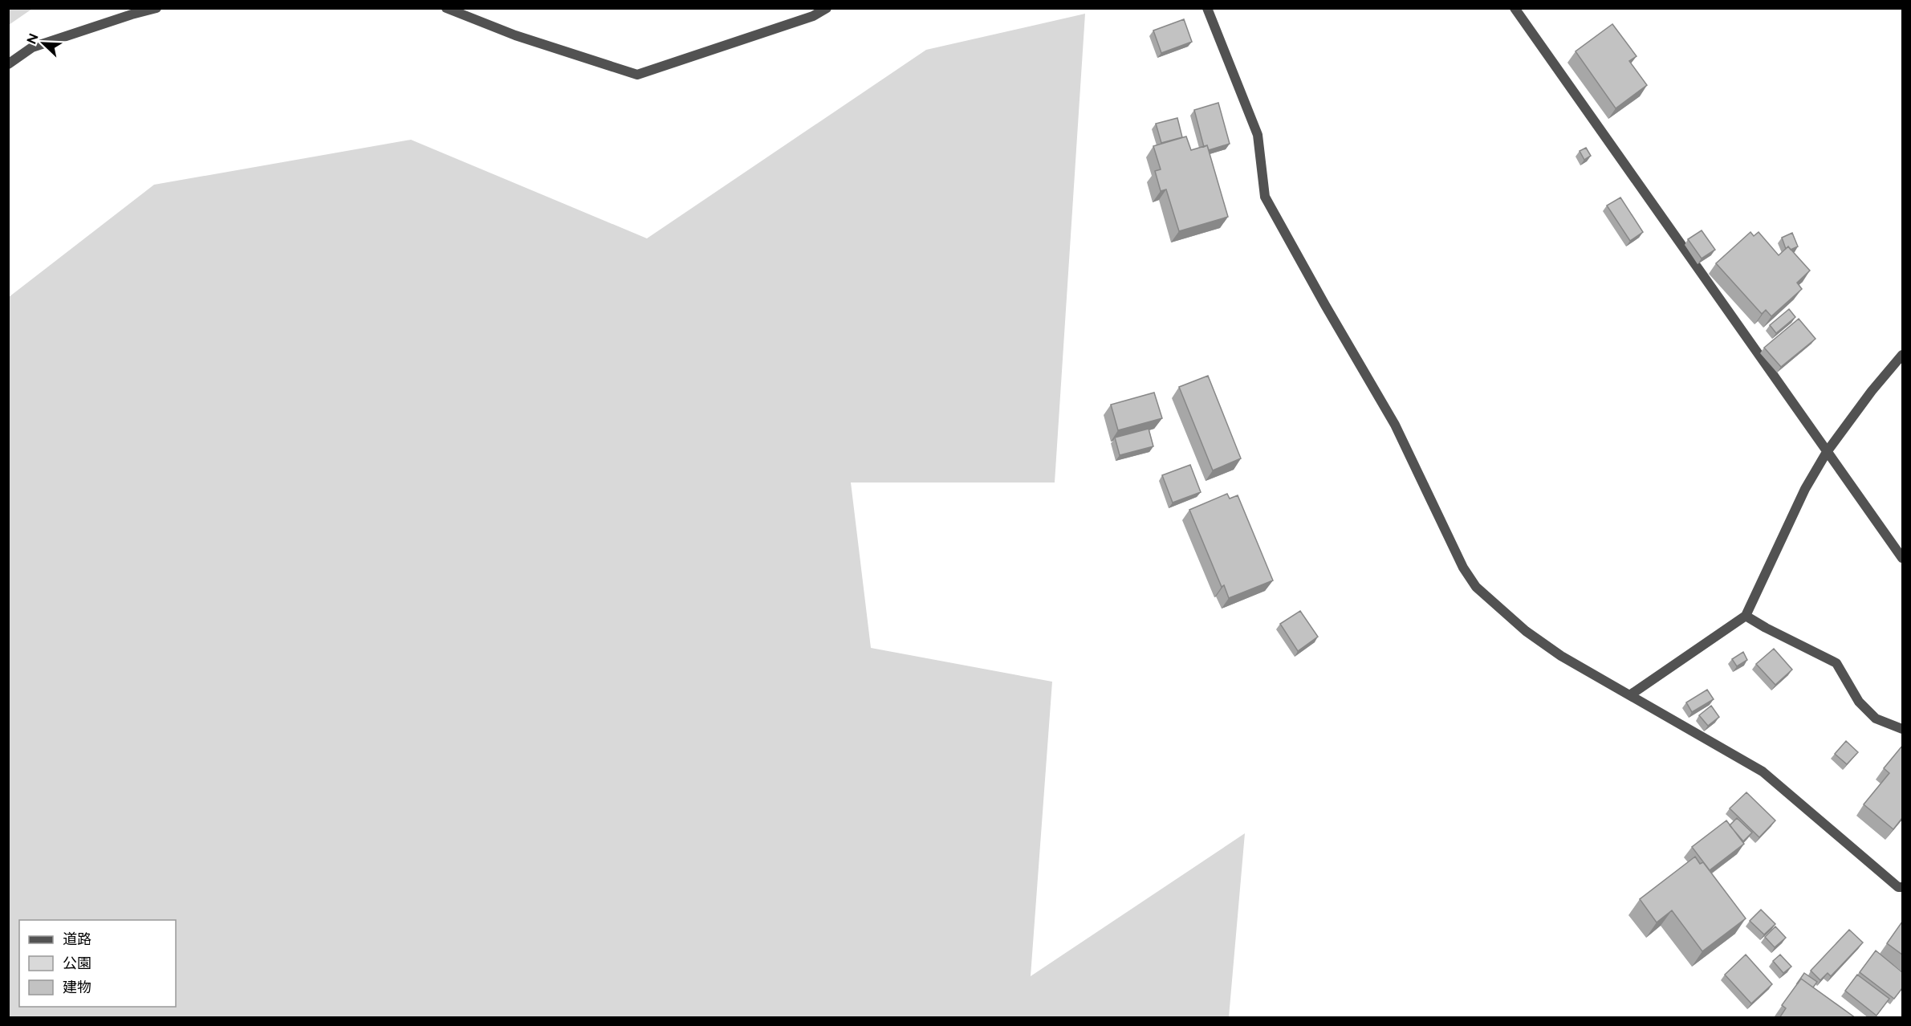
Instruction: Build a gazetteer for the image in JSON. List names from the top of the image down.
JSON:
{
  "legend": ["道路", "公園", "建物"],
  "north": "top left"
}
